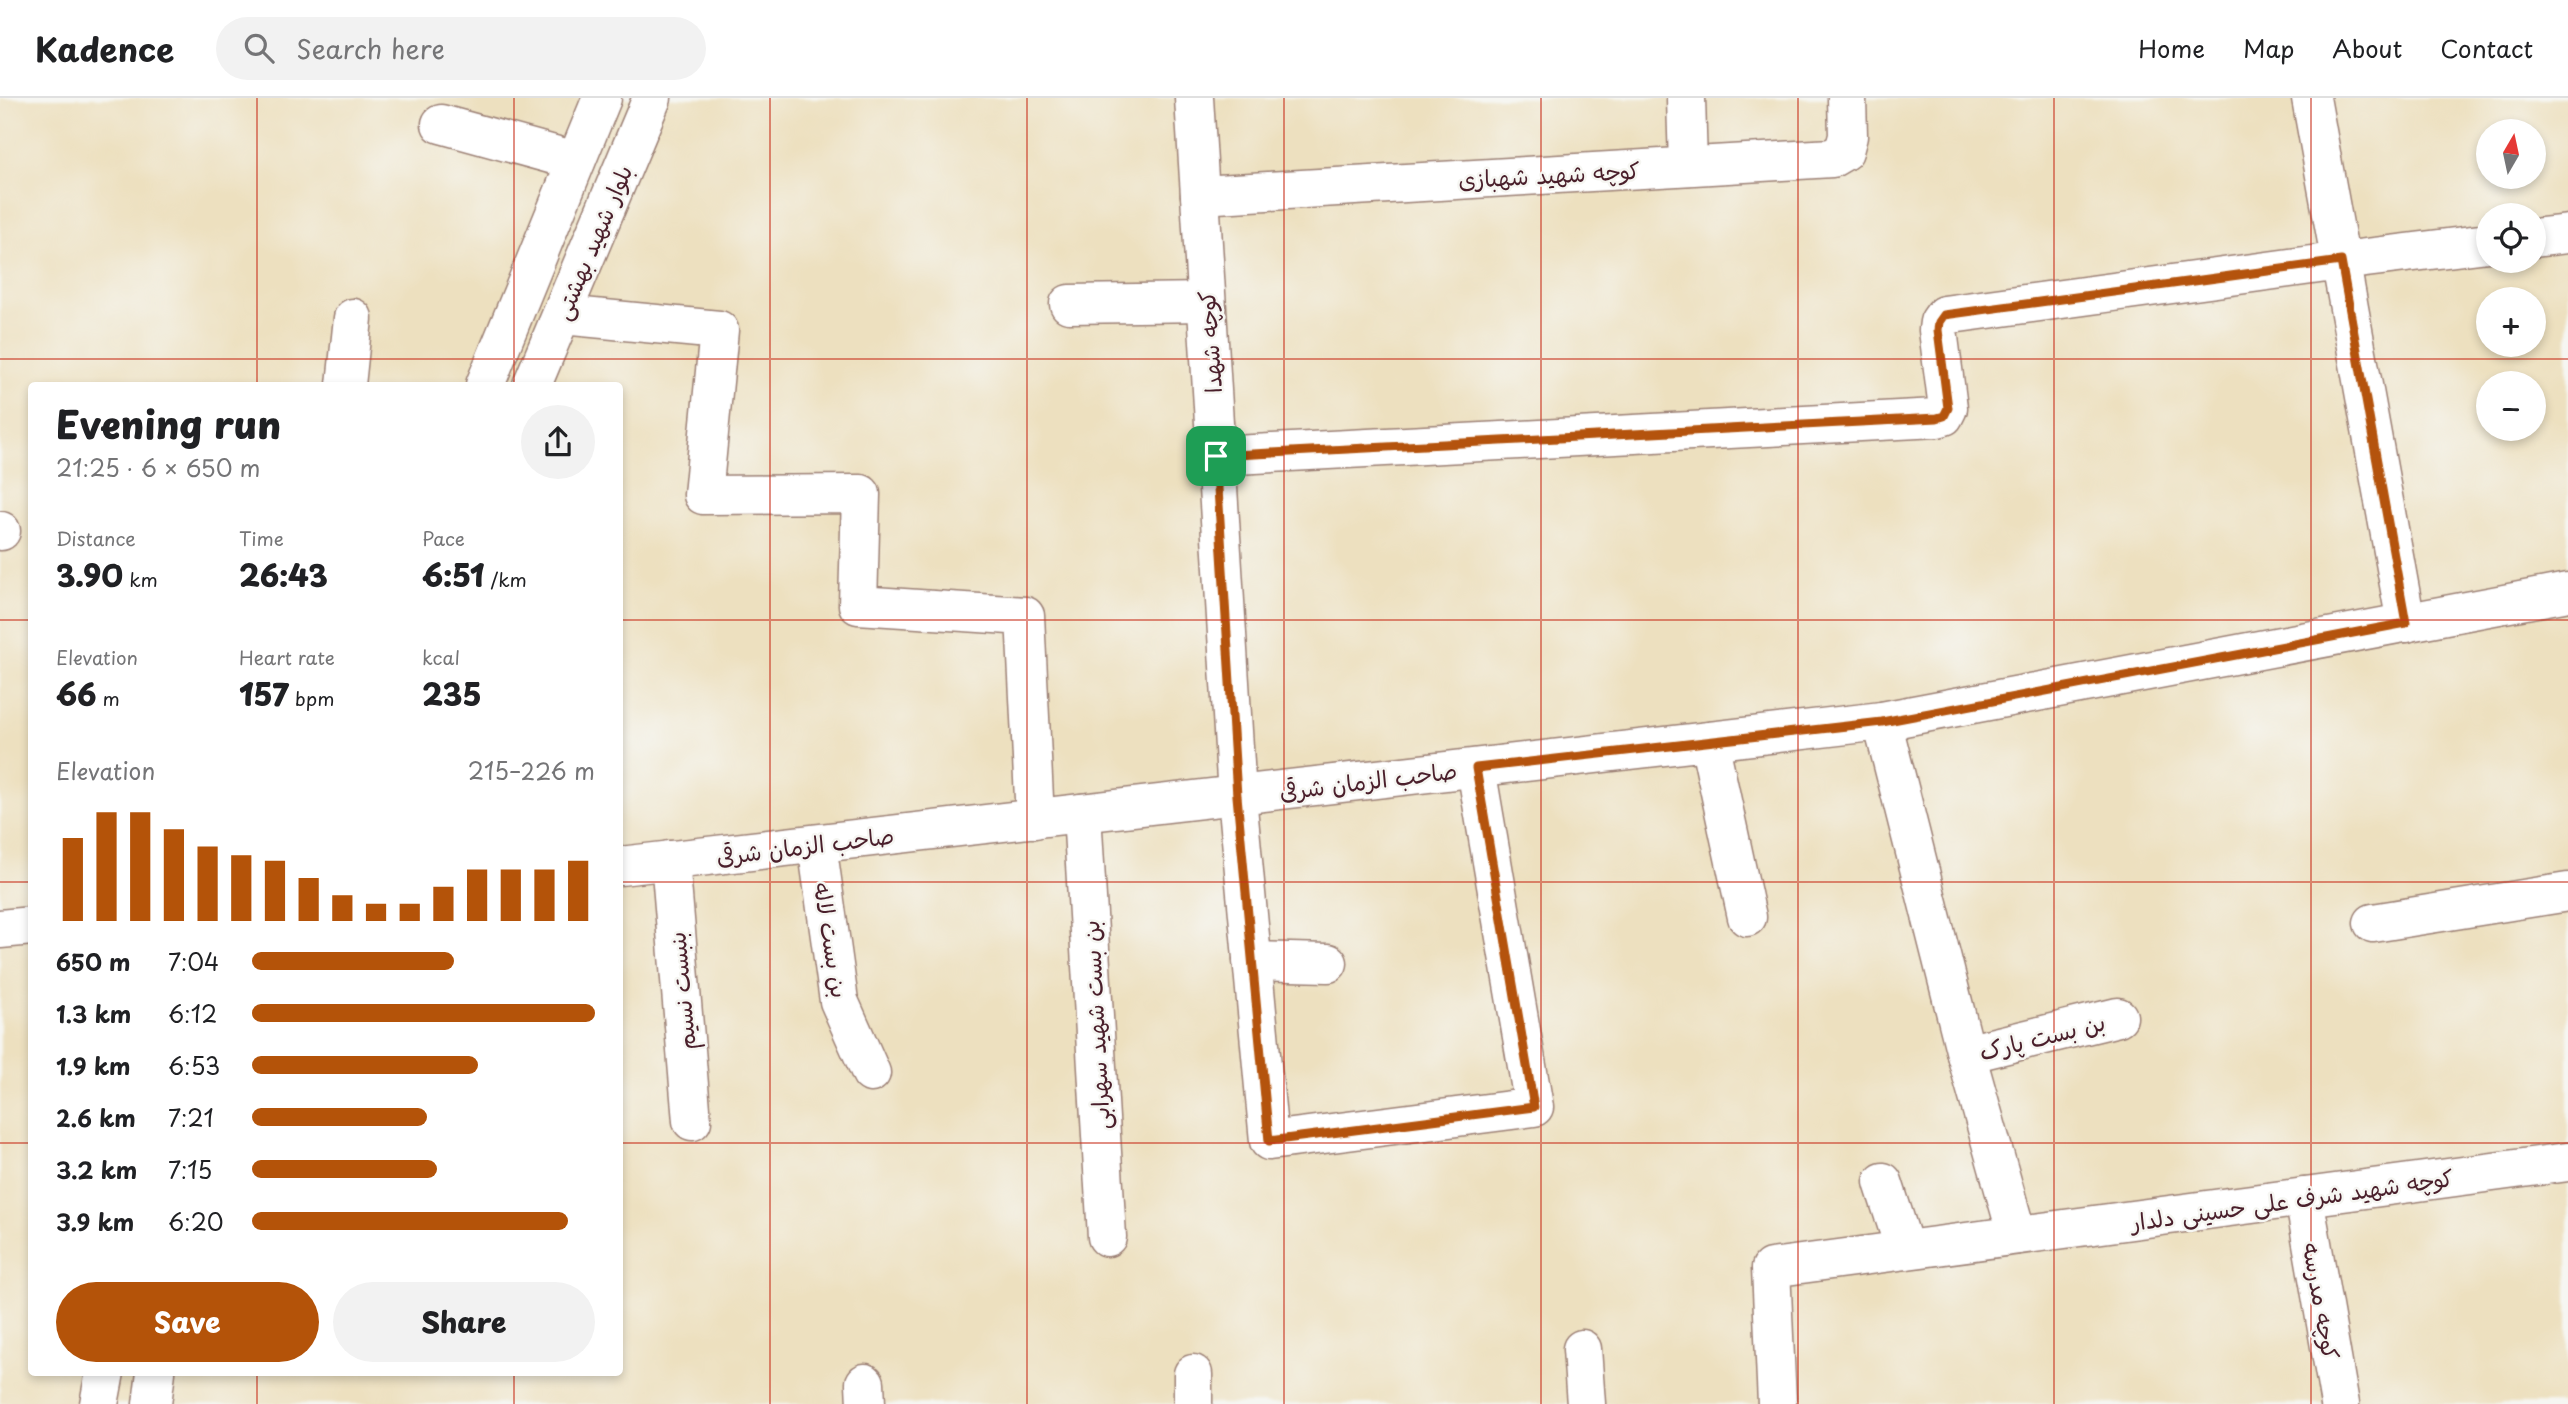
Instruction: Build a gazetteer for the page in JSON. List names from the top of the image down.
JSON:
{
  "streets": {
    "street": [
      "کوچه شهید شهبازی",
      "بلوار شهید بهشتی",
      "کوچه شهدا",
      "صاحب الزمان شرقی",
      "بن بست لاله",
      "بنبست نسیم",
      "بن بست شهید سهرابی",
      "بن بست پارک",
      "کوچه شهید شرف علی حسینی دلدار",
      "کوچه مدرسه"
    ]
  },
  "crossings": [
    ["کوچه شهید شهبازی", "کوچه شهدا"],
    ["کوچه شهدا", "صاحب الزمان شرقی"],
    ["صاحب الزمان شرقی", "بن بست لاله"],
    ["صاحب الزمان شرقی", "بنبست نسیم"],
    ["صاحب الزمان شرقی", "بن بست شهید سهرابی"],
    ["کوچه شهید شرف علی حسینی دلدار", "کوچه مدرسه"]
  ],
  "north": "top",
  "page": {
    "header": "Kadence",
    "search": "Search here",
    "nav": [
      "Home",
      "Map",
      "About",
      "Contact"
    ],
    "map_buttons": ["+", "−"],
    "heading": ["Evening run", "21:25 · 6 × 650 m"],
    "stats": [
      ["Distance", "3.90 km"],
      ["Time", "26:43"],
      ["Pace", "6:51 /km"],
      ["Elevation", "66 m"],
      ["Heart rate", "157 bpm"],
      ["kcal", "235"]
    ],
    "chart": ["Elevation", "215–226 m"],
    "list": [
      {
        "name": "650 m",
        "note": "7:04"
      },
      {
        "name": "1.3 km",
        "note": "6:12"
      },
      {
        "name": "1.9 km",
        "note": "6:53"
      },
      {
        "name": "2.6 km",
        "note": "7:21"
      },
      {
        "name": "3.2 km",
        "note": "7:15"
      },
      {
        "name": "3.9 km",
        "note": "6:20"
      }
    ],
    "buttons": ["Save", "Share"]
  }
}
